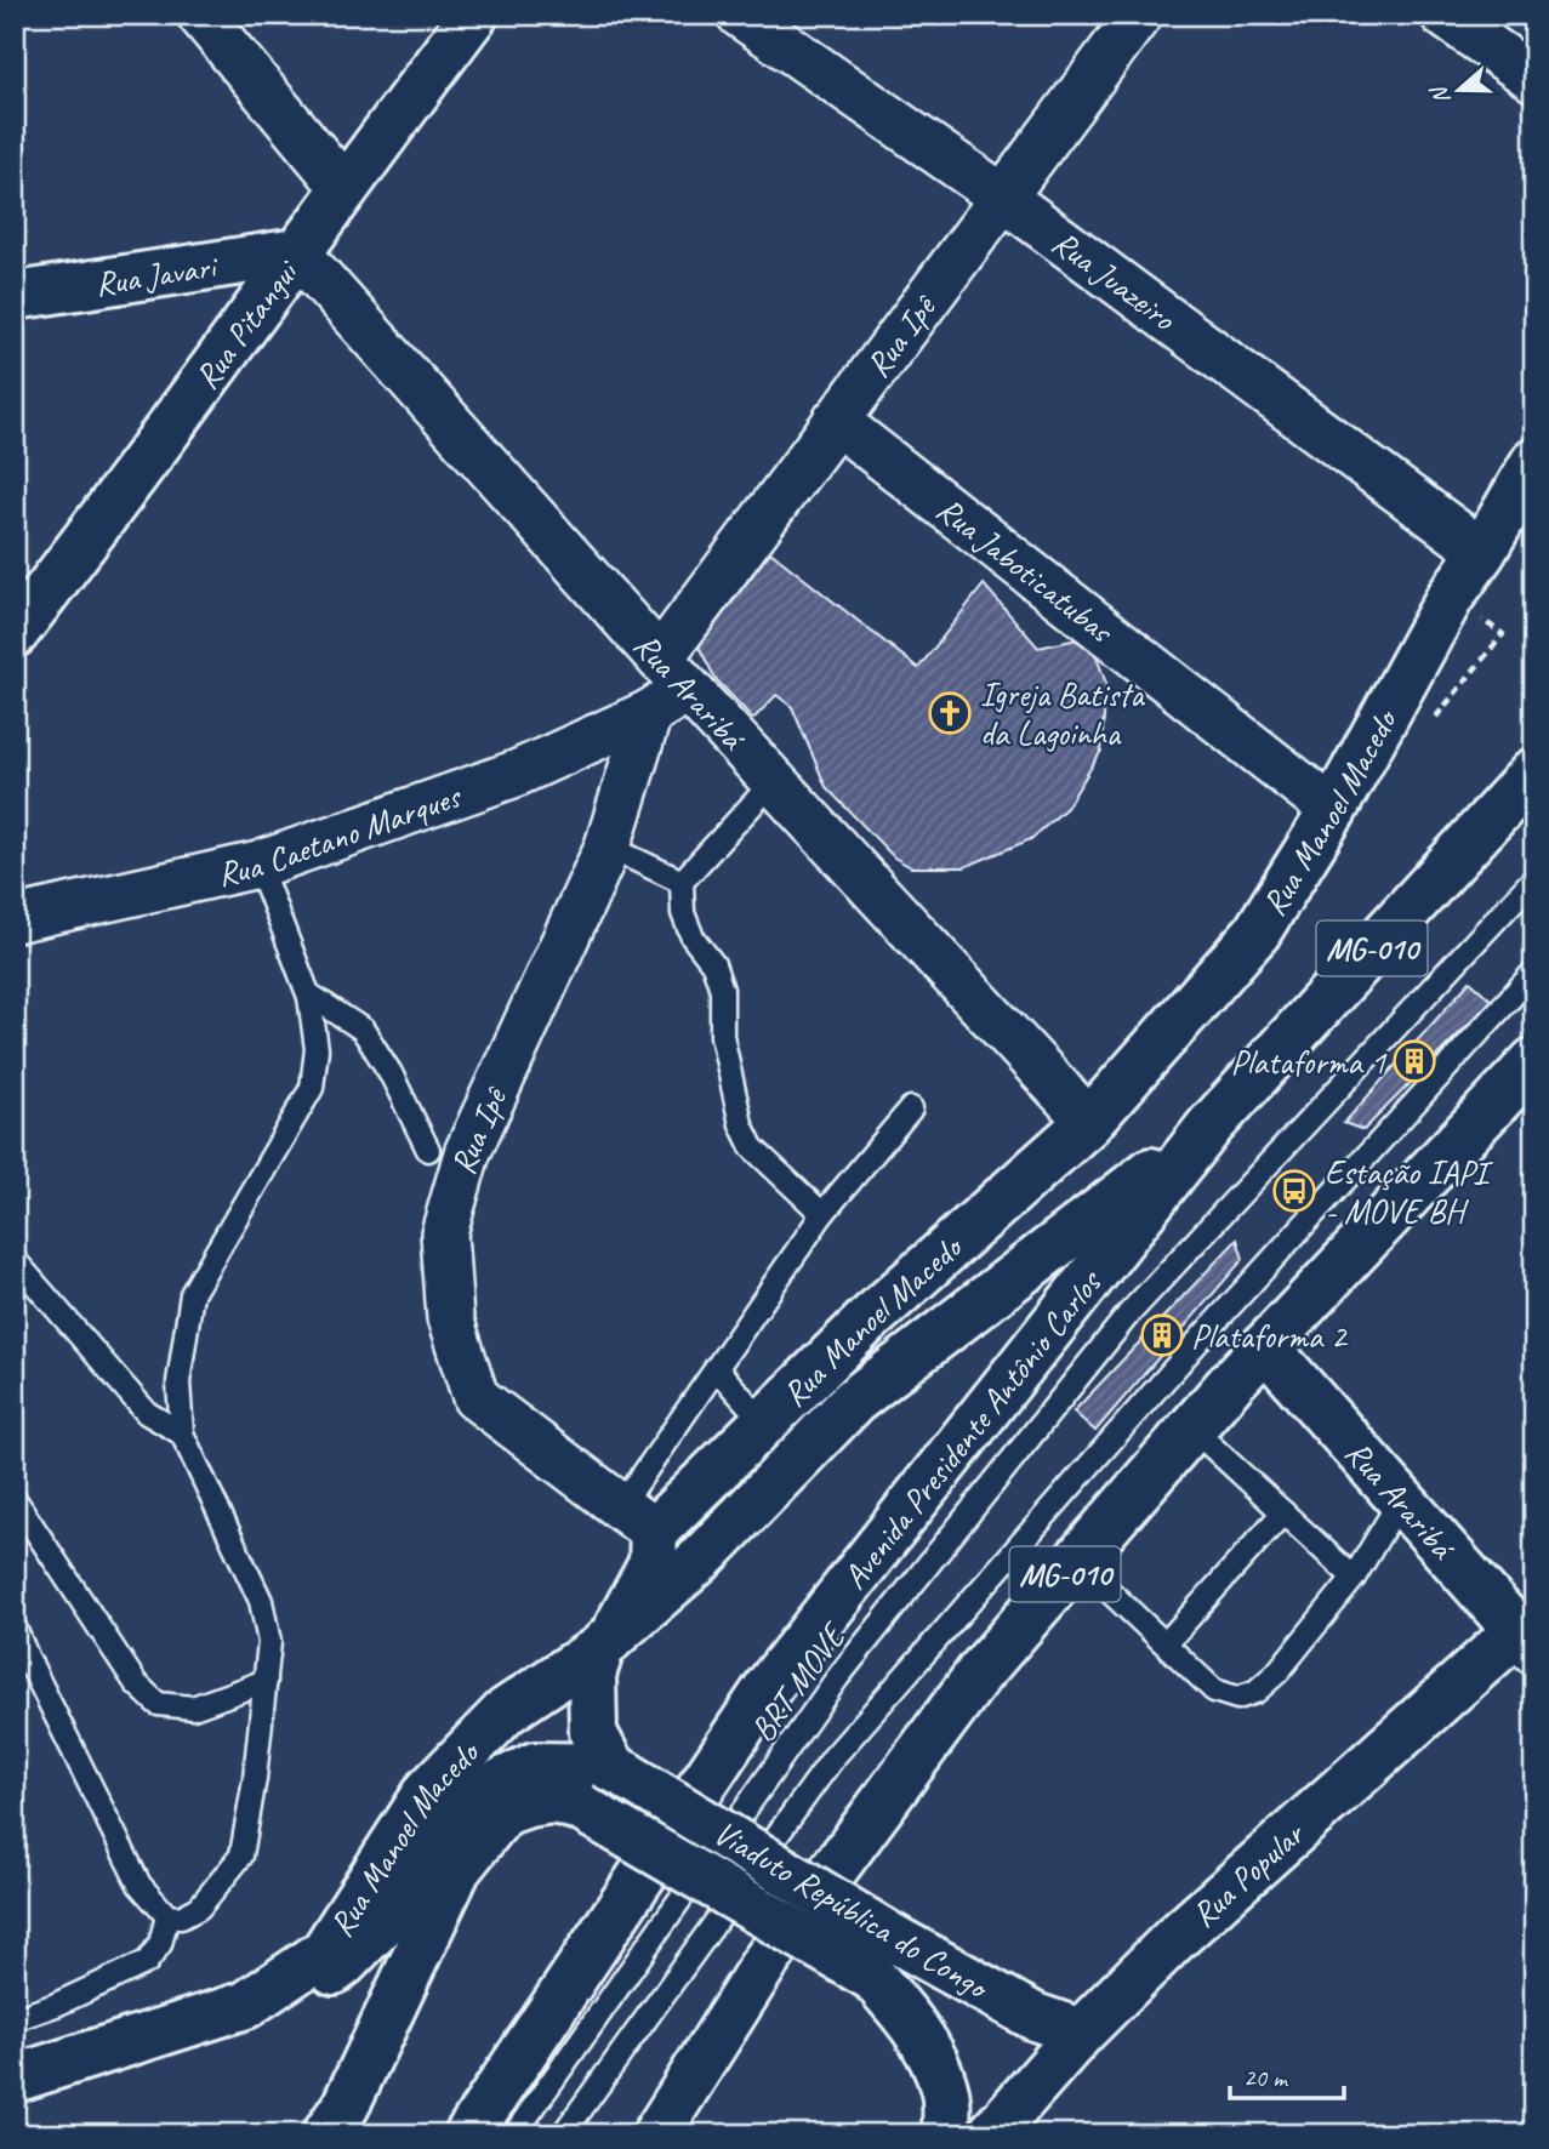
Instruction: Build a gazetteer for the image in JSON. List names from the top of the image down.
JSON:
{
  "streets": {
    "main road": [
      "Rua Javari",
      "Rua Pitangui",
      "Rua Araribá",
      "Rua Manoel Macedo",
      "MG-010",
      "Avenida Presidente Antônio Carlos",
      "Rua Popular",
      "Viaduto República do Congo"
    ],
    "street": [
      "Rua Juazeiro",
      "Rua Ipê",
      "Rua Jaboticatubas",
      "Rua Caetano Marques"
    ],
    "lane": ["BRT MOVE"]
  },
  "crossings": [
    ["Rua Javari", "Rua Pitangui"],
    ["Rua Javari", "Rua Araribá"],
    ["Rua Juazeiro", "Rua Ipê"],
    ["Rua Juazeiro", "Rua Manoel Macedo"],
    ["Rua Pitangui", "Rua Araribá"],
    ["Rua Ipê", "Rua Jaboticatubas"],
    ["Rua Ipê", "Rua Araribá"],
    ["Rua Ipê", "Rua Manoel Macedo"],
    ["Rua Ipê", "Rua Caetano Marques"],
    ["Rua Jaboticatubas", "Rua Manoel Macedo"],
    ["Rua Araribá", "Rua Manoel Macedo"],
    ["Rua Araribá", "MG-010"],
    ["Rua Araribá", "Rua Popular"],
    ["Rua Manoel Macedo", "Viaduto República do Congo"],
    ["Rua Popular", "Viaduto República do Congo"]
  ],
  "places": {
    "church": ["Igreja Batista da Lagoinha"],
    "building": ["Plataforma 1", "Plataforma 2"],
    "bus stop": ["Estação IAPI - MOVE BH"]
  },
  "scale_bar": "20 m",
  "north": "left"
}
